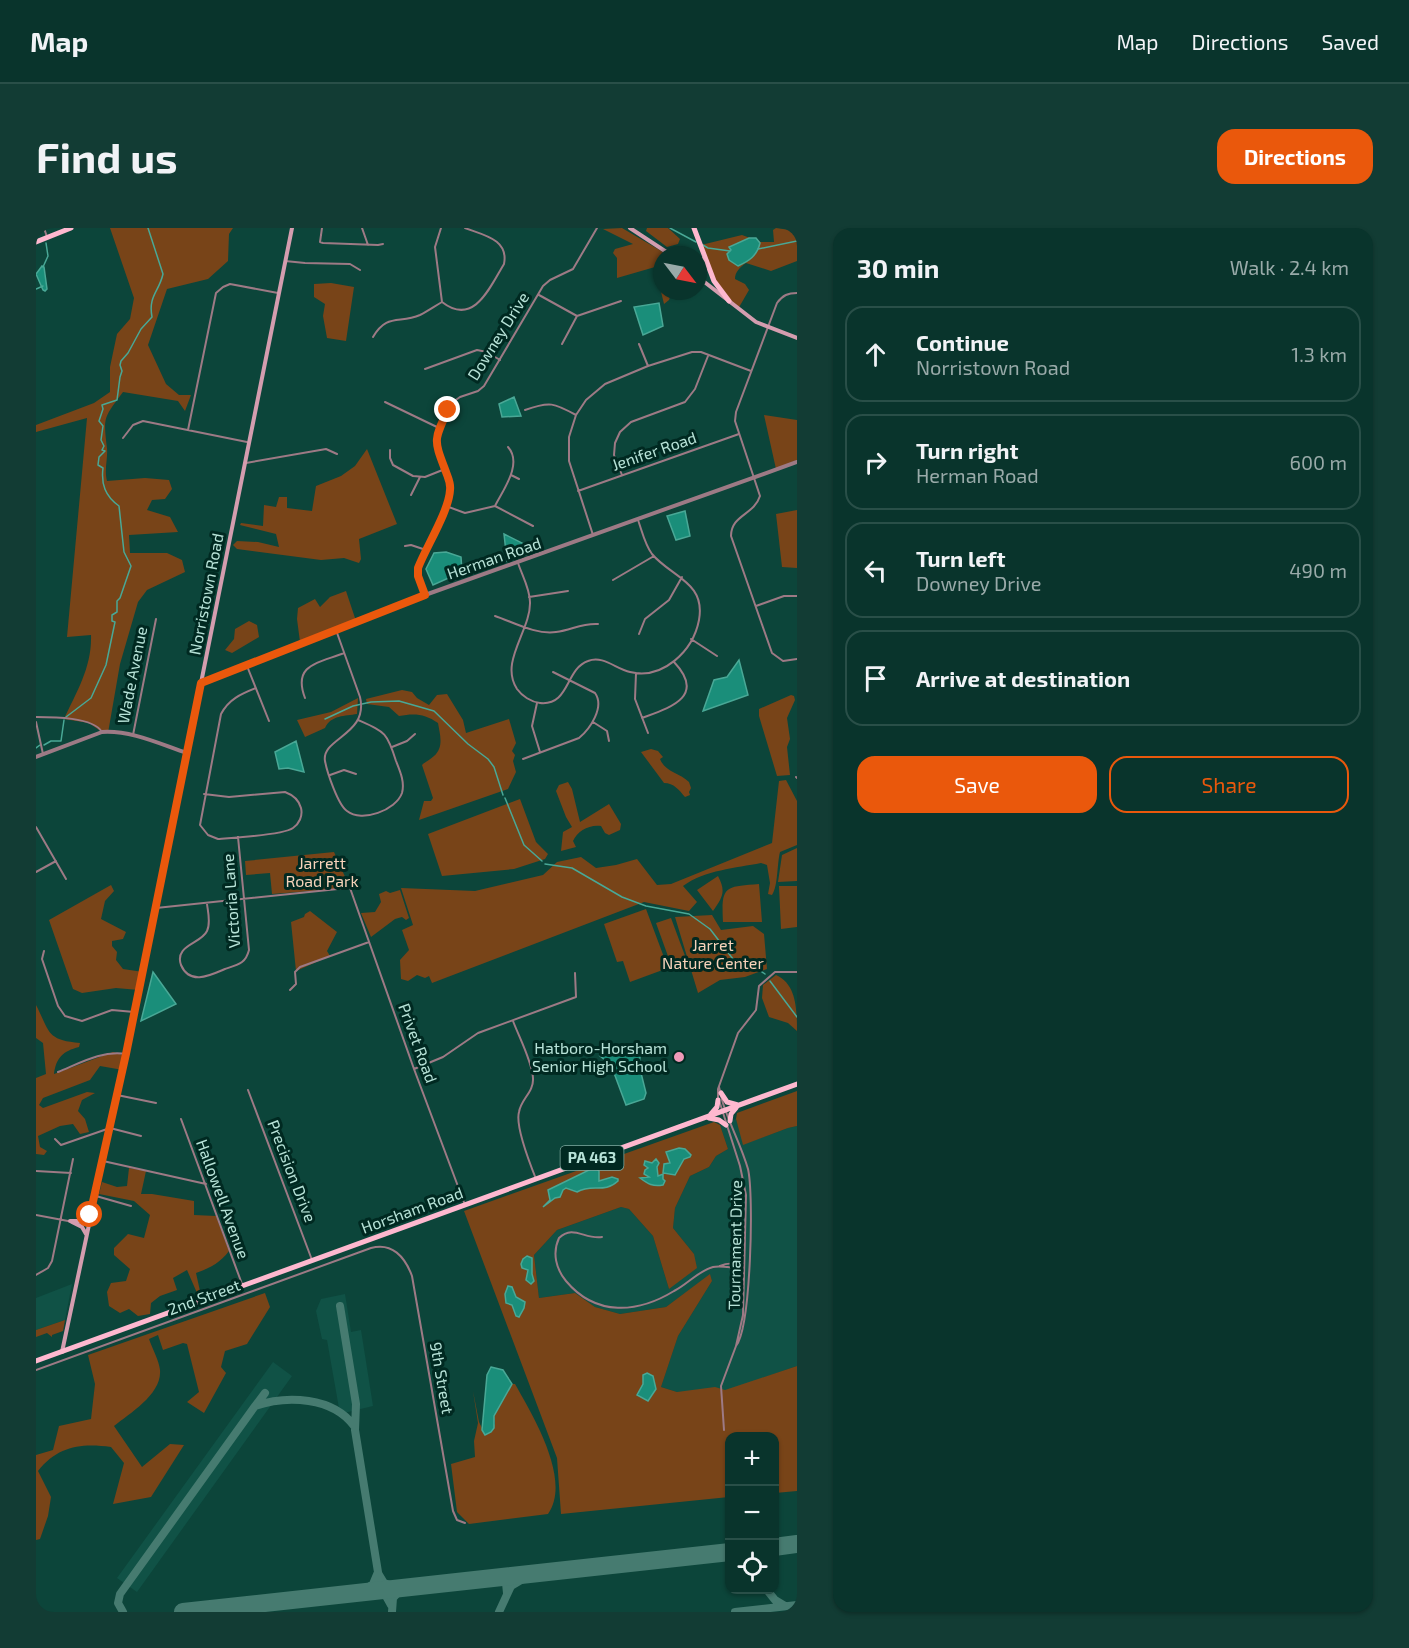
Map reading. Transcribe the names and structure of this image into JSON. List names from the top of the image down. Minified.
{"streets":{"main road":["Norristown Road","PA 463","Horsham Road"],"street":["Downey Drive","Jenifer Road","Herman Road","Wade Avenue","Victoria Lane","Privet Road","Precision Drive","Hallowell Avenue","Tournament Drive","2nd Street","9th Street"]},"crossings":[["Herman Road","Norristown Road"],["Norristown Road","Horsham Road"],["Privet Road","Horsham Road"],["Precision Drive","Horsham Road"],["Hallowell Avenue","Horsham Road"],["Horsham Road","Tournament Drive"],["2nd Street","9th Street"]],"parks":["Jarrett Road Park","Jarret Nature Center"],"places":["Hatboro-Horsham Senior High School"],"north":"bottom right","page":{"header":"Map","nav":["Map","Directions","Saved"],"buttons":["Directions",["Save","Share"]],"title":"Find us","heading":["30 min","Walk · 2.4 km"],"list":[["Continue","Norristown Road","1.3 km"],["Turn right","Herman Road","600 m"],["Turn left","Downey Drive","490 m"],"Arrive at destination"],"map_buttons":["+","−"]}}
